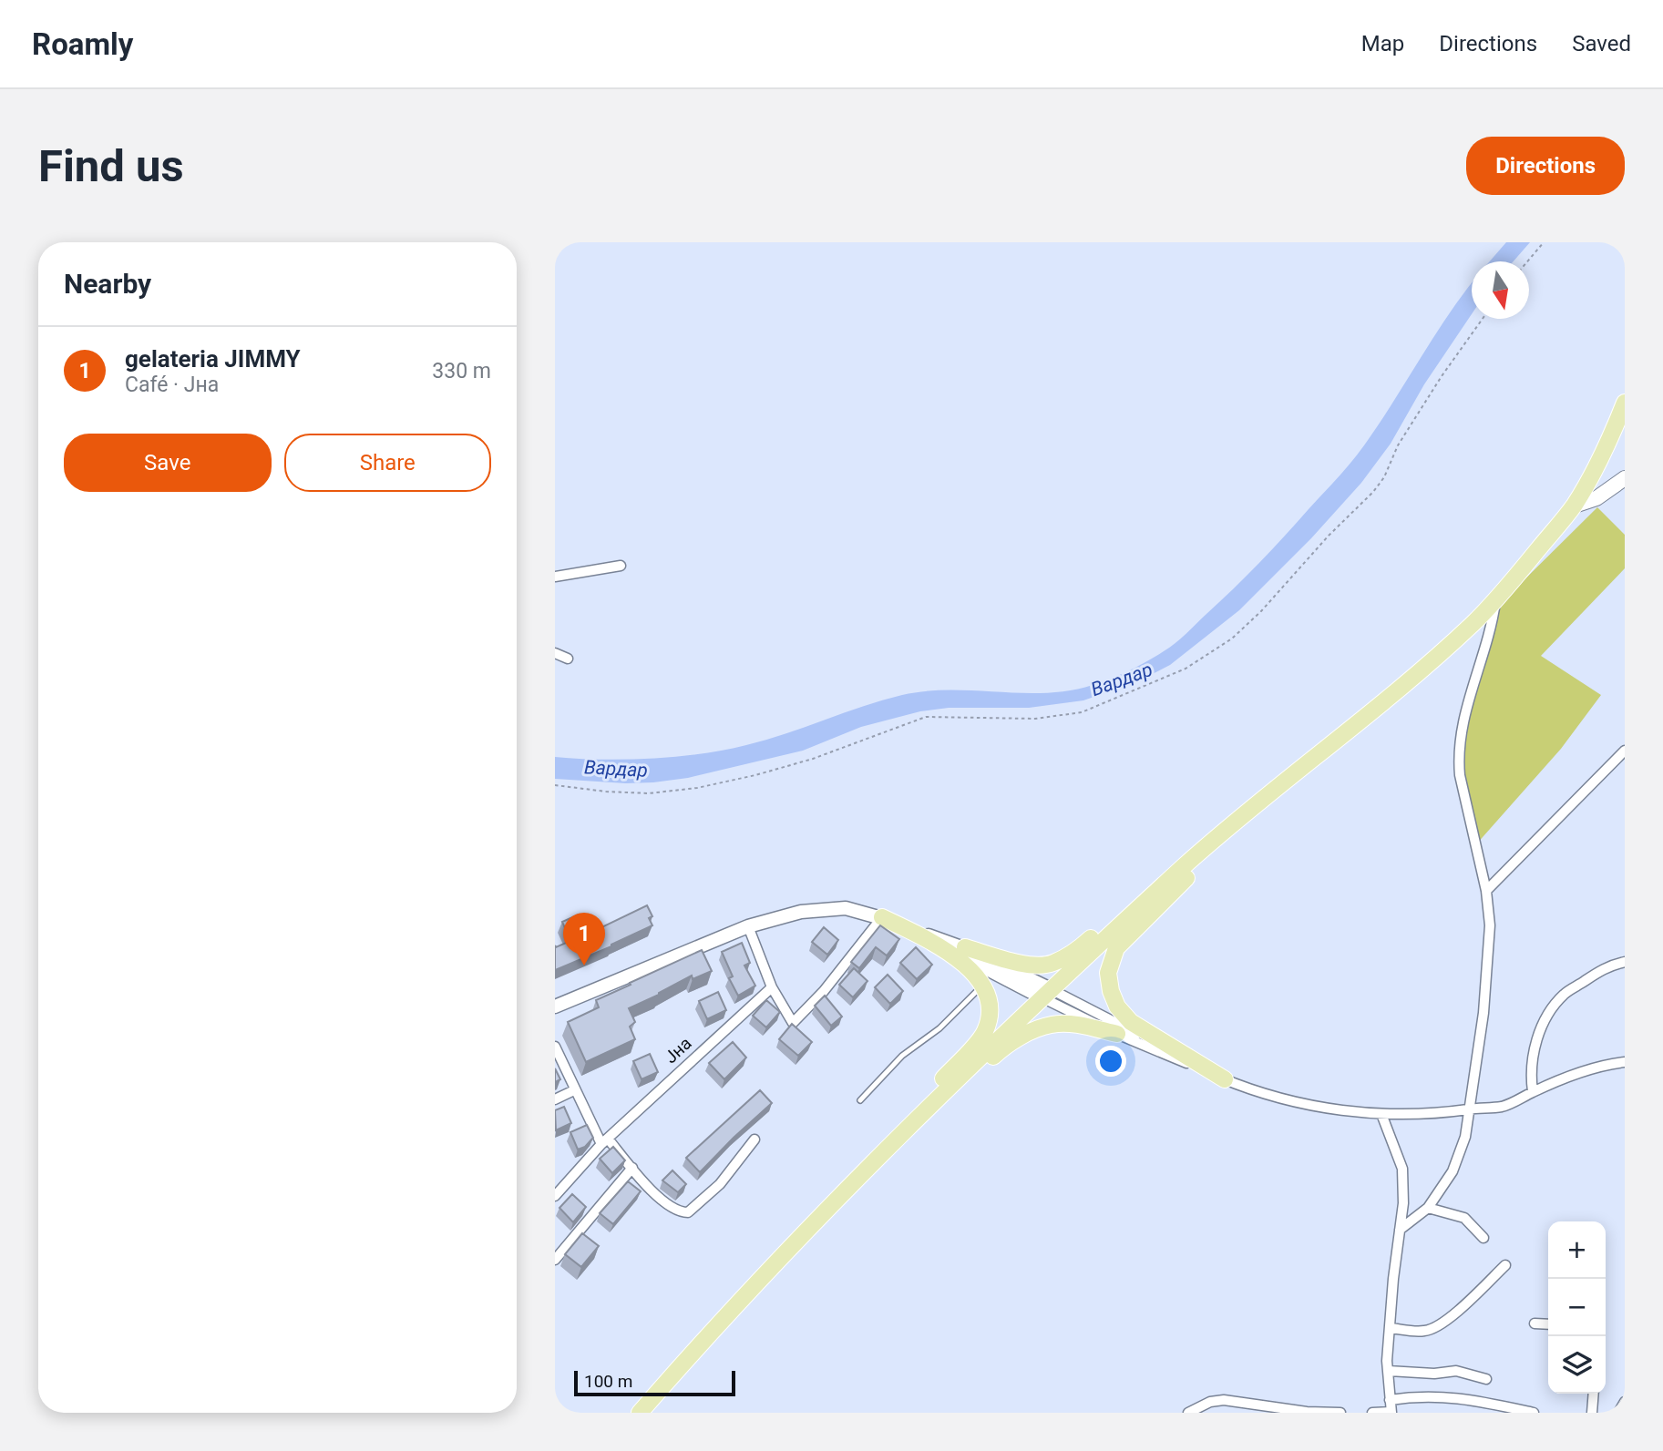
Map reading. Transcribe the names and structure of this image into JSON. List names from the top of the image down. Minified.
{"streets":{"street":["Јна"]},"water":["Вардар"],"scale_bar":"100 m","north":"bottom","page":{"header":"Roamly","nav":["Map","Directions","Saved"],"buttons":["Directions",["Save","Share"]],"title":"Find us","heading":"Nearby","list":[{"mark":"1","name":"gelateria JIMMY","note":"Café · Јна","value":"330 m"}],"pins":"1","map_buttons":["+","−"],"scale":"100 m"}}
